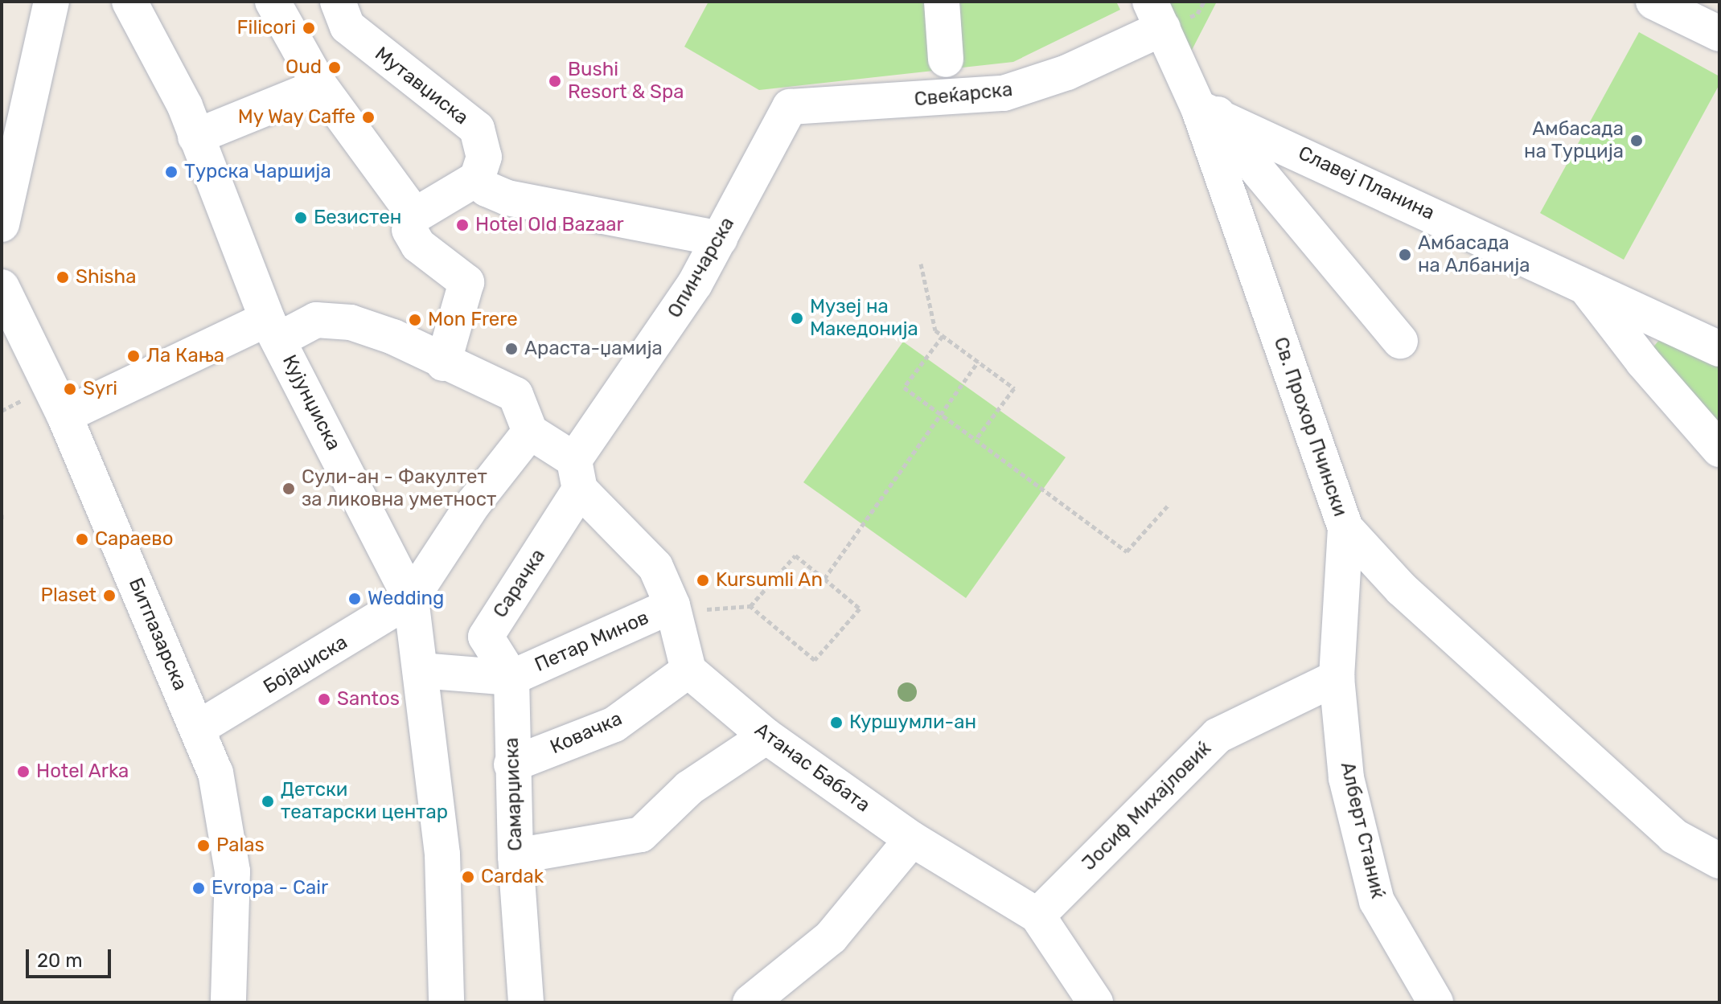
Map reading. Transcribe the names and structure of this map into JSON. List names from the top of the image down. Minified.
{"streets":{"street":["Мутавџиска","Свеќарска","Славеј Планина","Опинчарска","Кујунџиска","Св. Прохор Пчински","Сарачка","Битпазарска","Петар Минов","Бојаџиска","Ковачка","Атанас Бабата","Самарџиска","Јосиф Михајловиќ","Алберт Станиќ"]},"crossings":[["Свеќарска","Опинчарска"],["Свеќарска","Св. Прохор Пчински"],["Славеј Планина","Св. Прохор Пчински"],["Опинчарска","Сарачка"],["Кујунџиска","Бојаџиска"],["Св. Прохор Пчински","Алберт Станиќ"],["Сарачка","Петар Минов"],["Сарачка","Самарџиска"],["Битпазарска","Бојаџиска"],["Петар Минов","Самарџиска"],["Ковачка","Атанас Бабата"],["Ковачка","Самарџиска"],["Атанас Бабата","Јосиф Михајловиќ"],["Јосиф Михајловиќ","Алберт Станиќ"]],"places":["Filicori","Oud","Bushi Resort & Spa","My Way Caffe","Амбасада на Турција","Турска Чаршија","Безистен","Hotel Old Bazaar","Амбасада на Албанија","Shisha","Музеј на Македонија","Mon Frere","Араста-џамија","Ла Кања","Syri","Сули-ан - Факултет за ликовна уметност","Сараево","Kursumli An","Plaset","Wedding","Santos","Куршумли-ан","Hotel Arka","Детски театарски центар","Palas","Cardak","Evropa - Cair"],"scale_bar":"20 m"}
